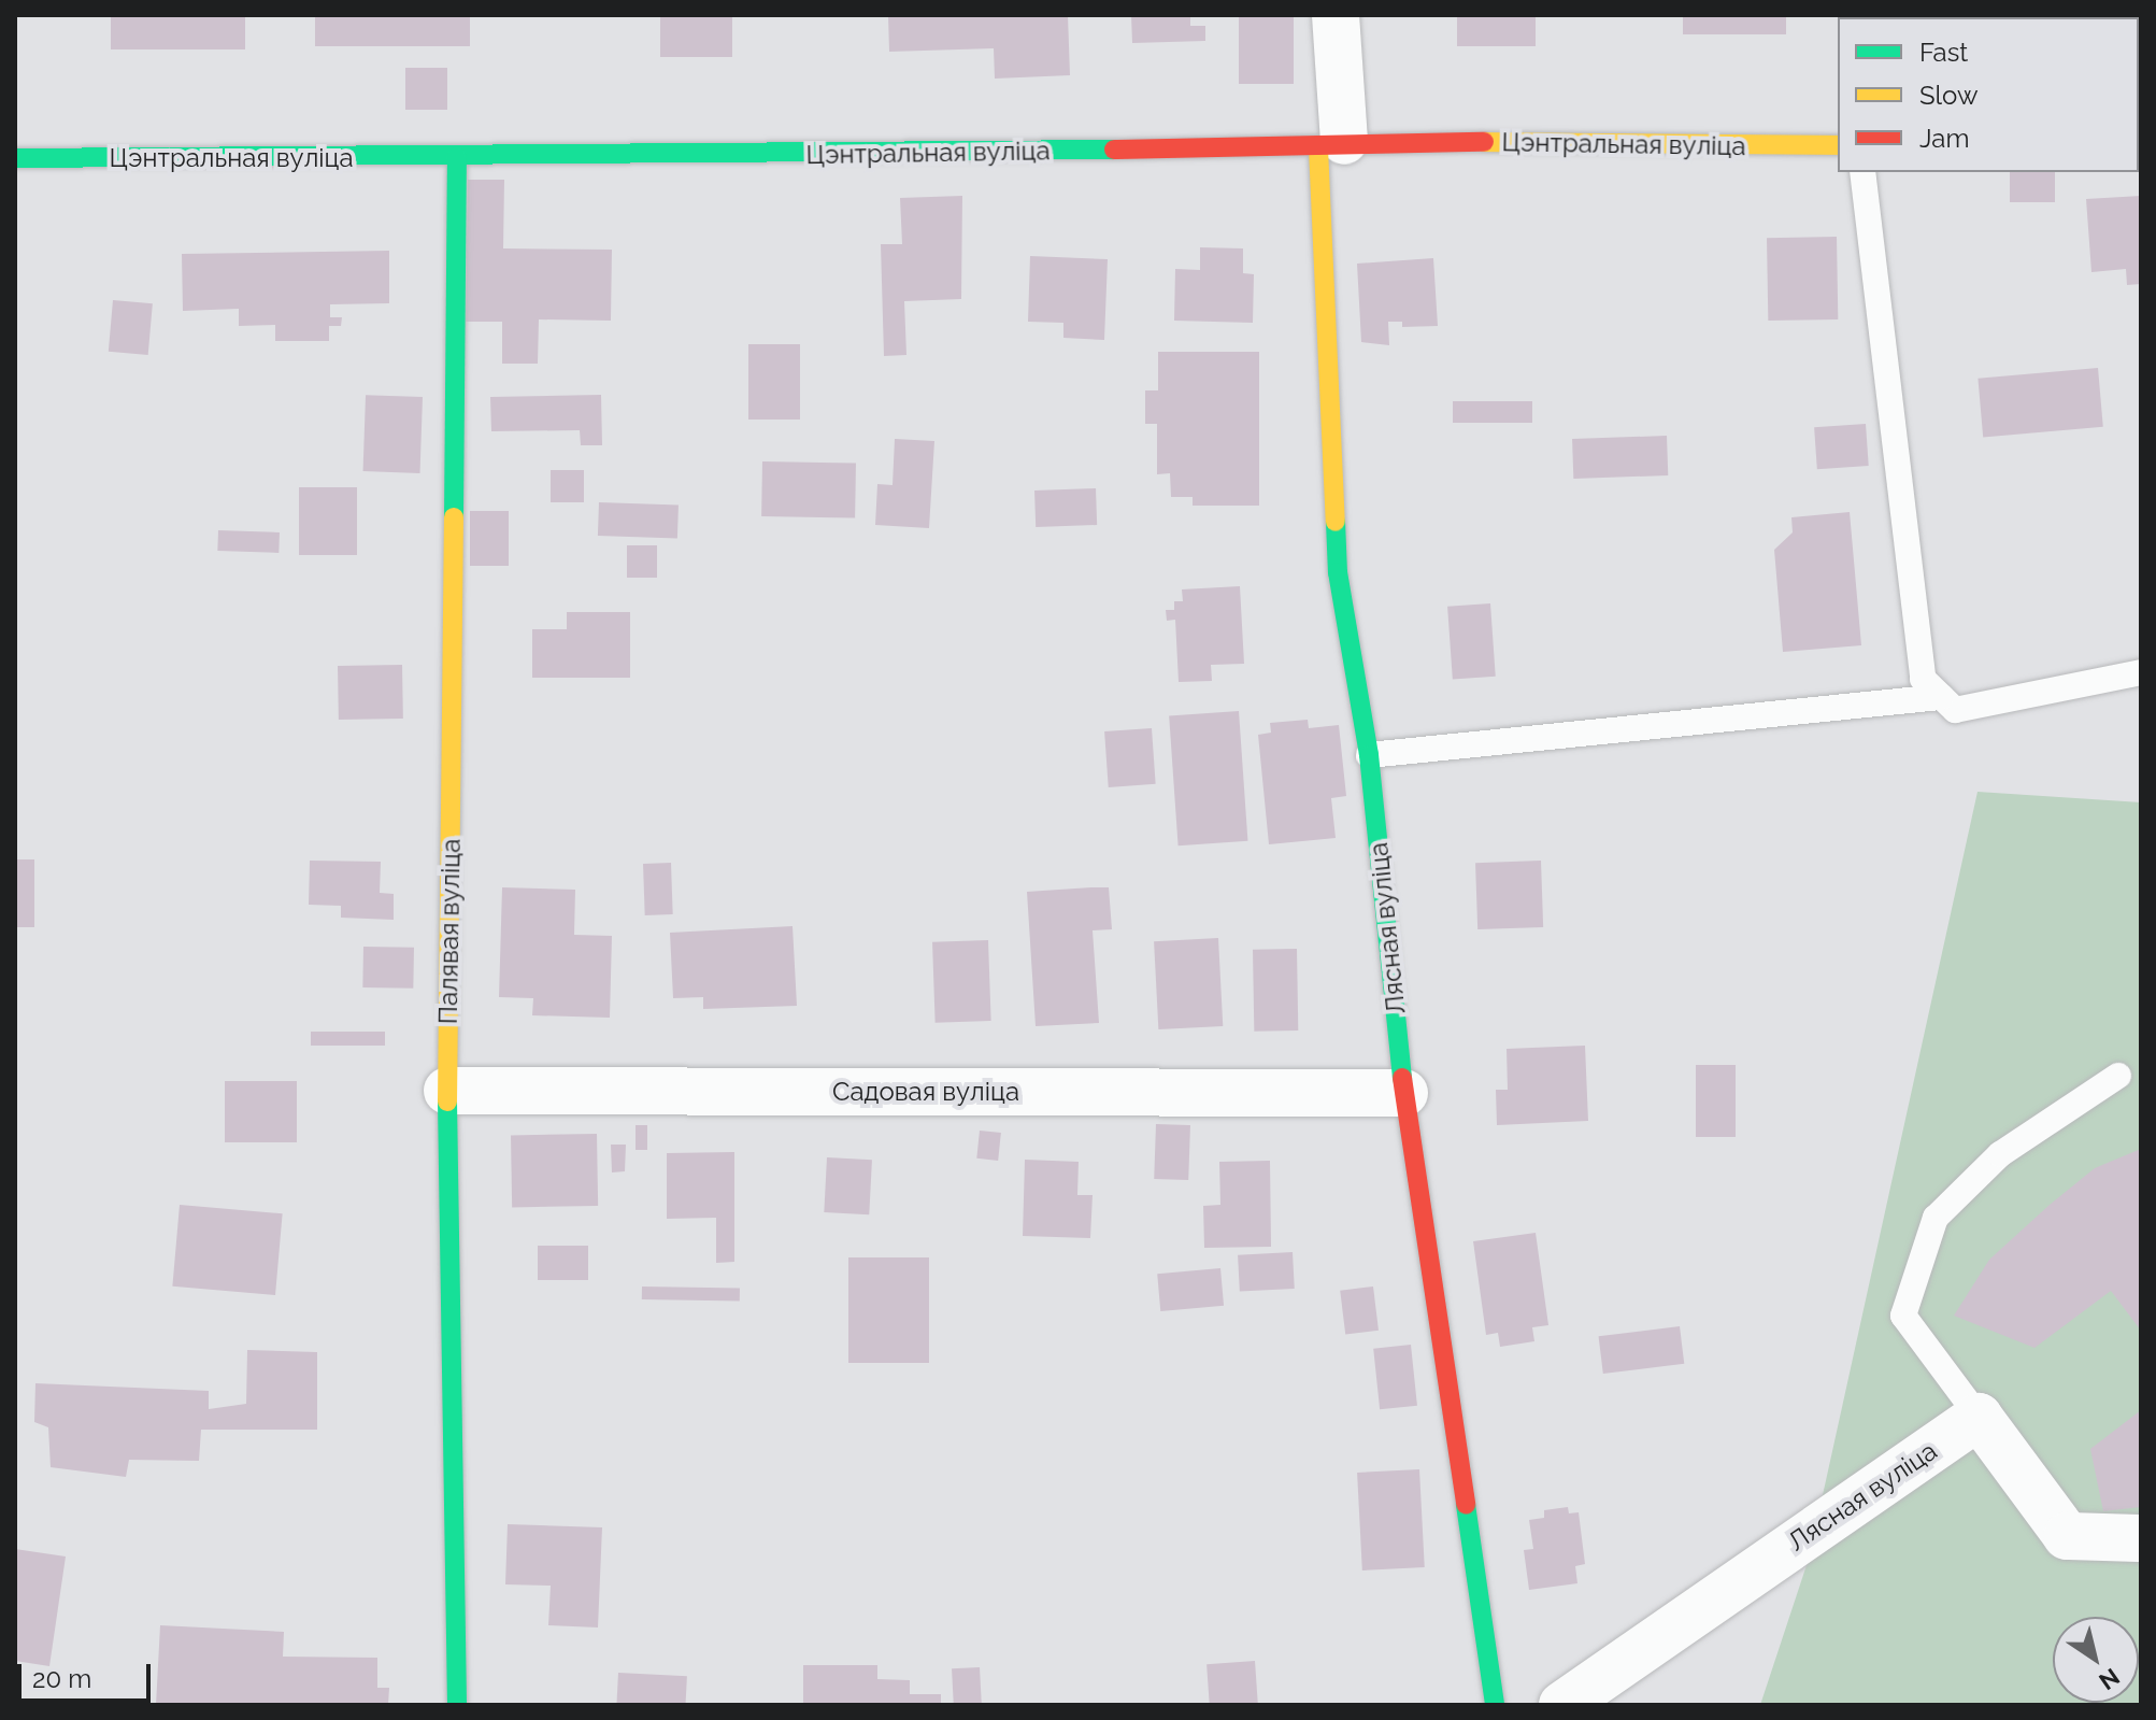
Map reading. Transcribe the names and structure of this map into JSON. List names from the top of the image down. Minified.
{"streets":{"street":["Цэнтральная вуліца","Лясная вуліца","Палявая вуліца","Садовая вуліца"]},"crossings":[["Цэнтральная вуліца","Лясная вуліца"],["Цэнтральная вуліца","Палявая вуліца"],["Лясная вуліца","Садовая вуліца"],["Палявая вуліца","Садовая вуліца"]],"legend":["Fast","Slow","Jam"],"scale_bar":"20 m","north":"bottom right"}
